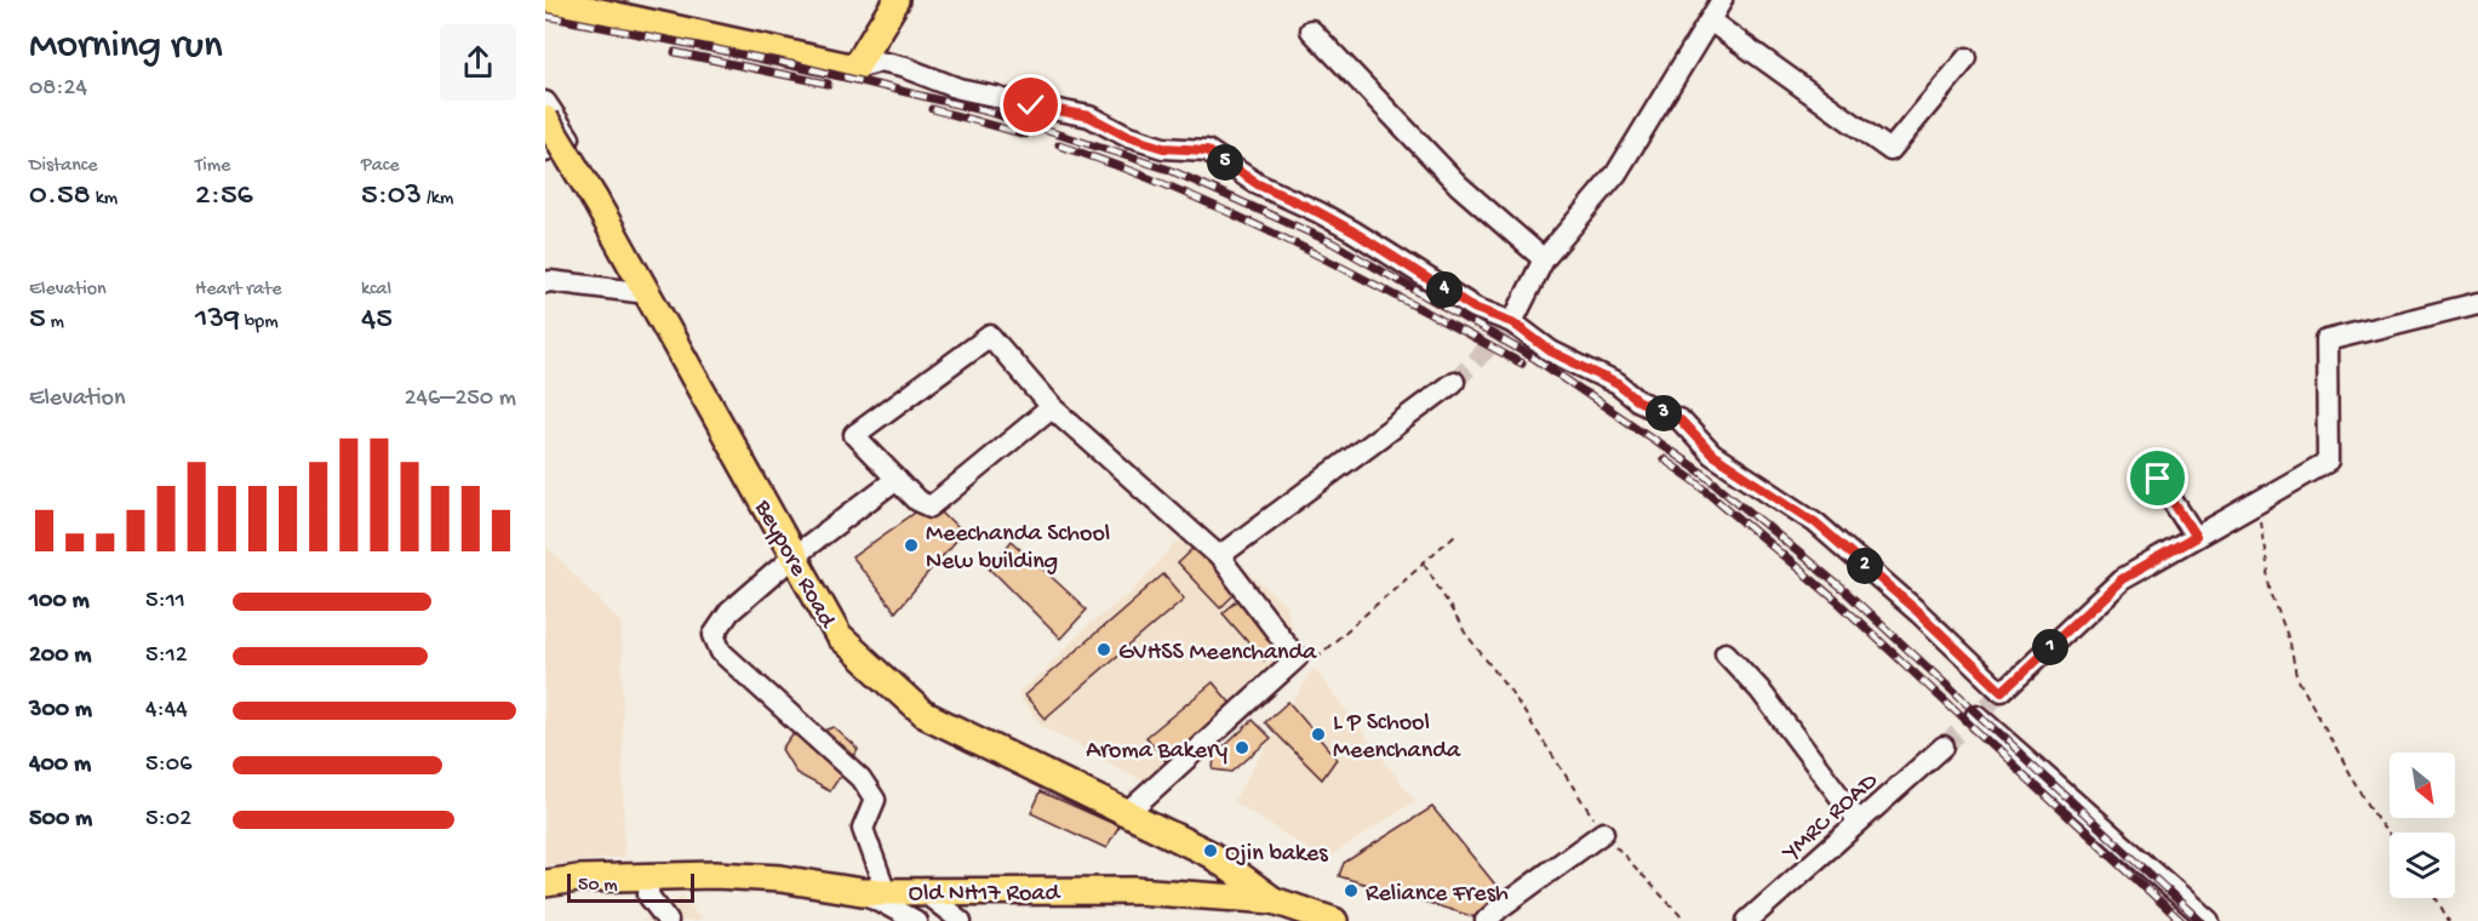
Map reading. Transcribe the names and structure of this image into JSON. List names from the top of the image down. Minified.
{"streets":{"main road":["Beypore Road","Old NH17 Road"],"street":["YMRC ROAD"]},"crossings":[["Beypore Road","Old NH17 Road"]],"places":["Meechanda School New building","GVHSS Meenchanda","L P School Meenchanda","Aroma Bakery","Ojin bakes","Reliance Fresh"],"scale_bar":"50 m","north":"bottom right","page":{"heading":["Morning run","08:24"],"stats":[["Distance","0.58 km"],["Time","2:56"],["Pace","5:03 /km"],["Elevation","5 m"],["Heart rate","139 bpm"],["kcal","45"]],"pins":["5","4","3","2","1"],"chart":["Elevation","246–250 m"],"list":[{"name":"100 m","note":"5:11"},{"name":"200 m","note":"5:12"},{"name":"300 m","note":"4:44"},{"name":"400 m","note":"5:06"},{"name":"500 m","note":"5:02"}],"scale":"50 m"}}
